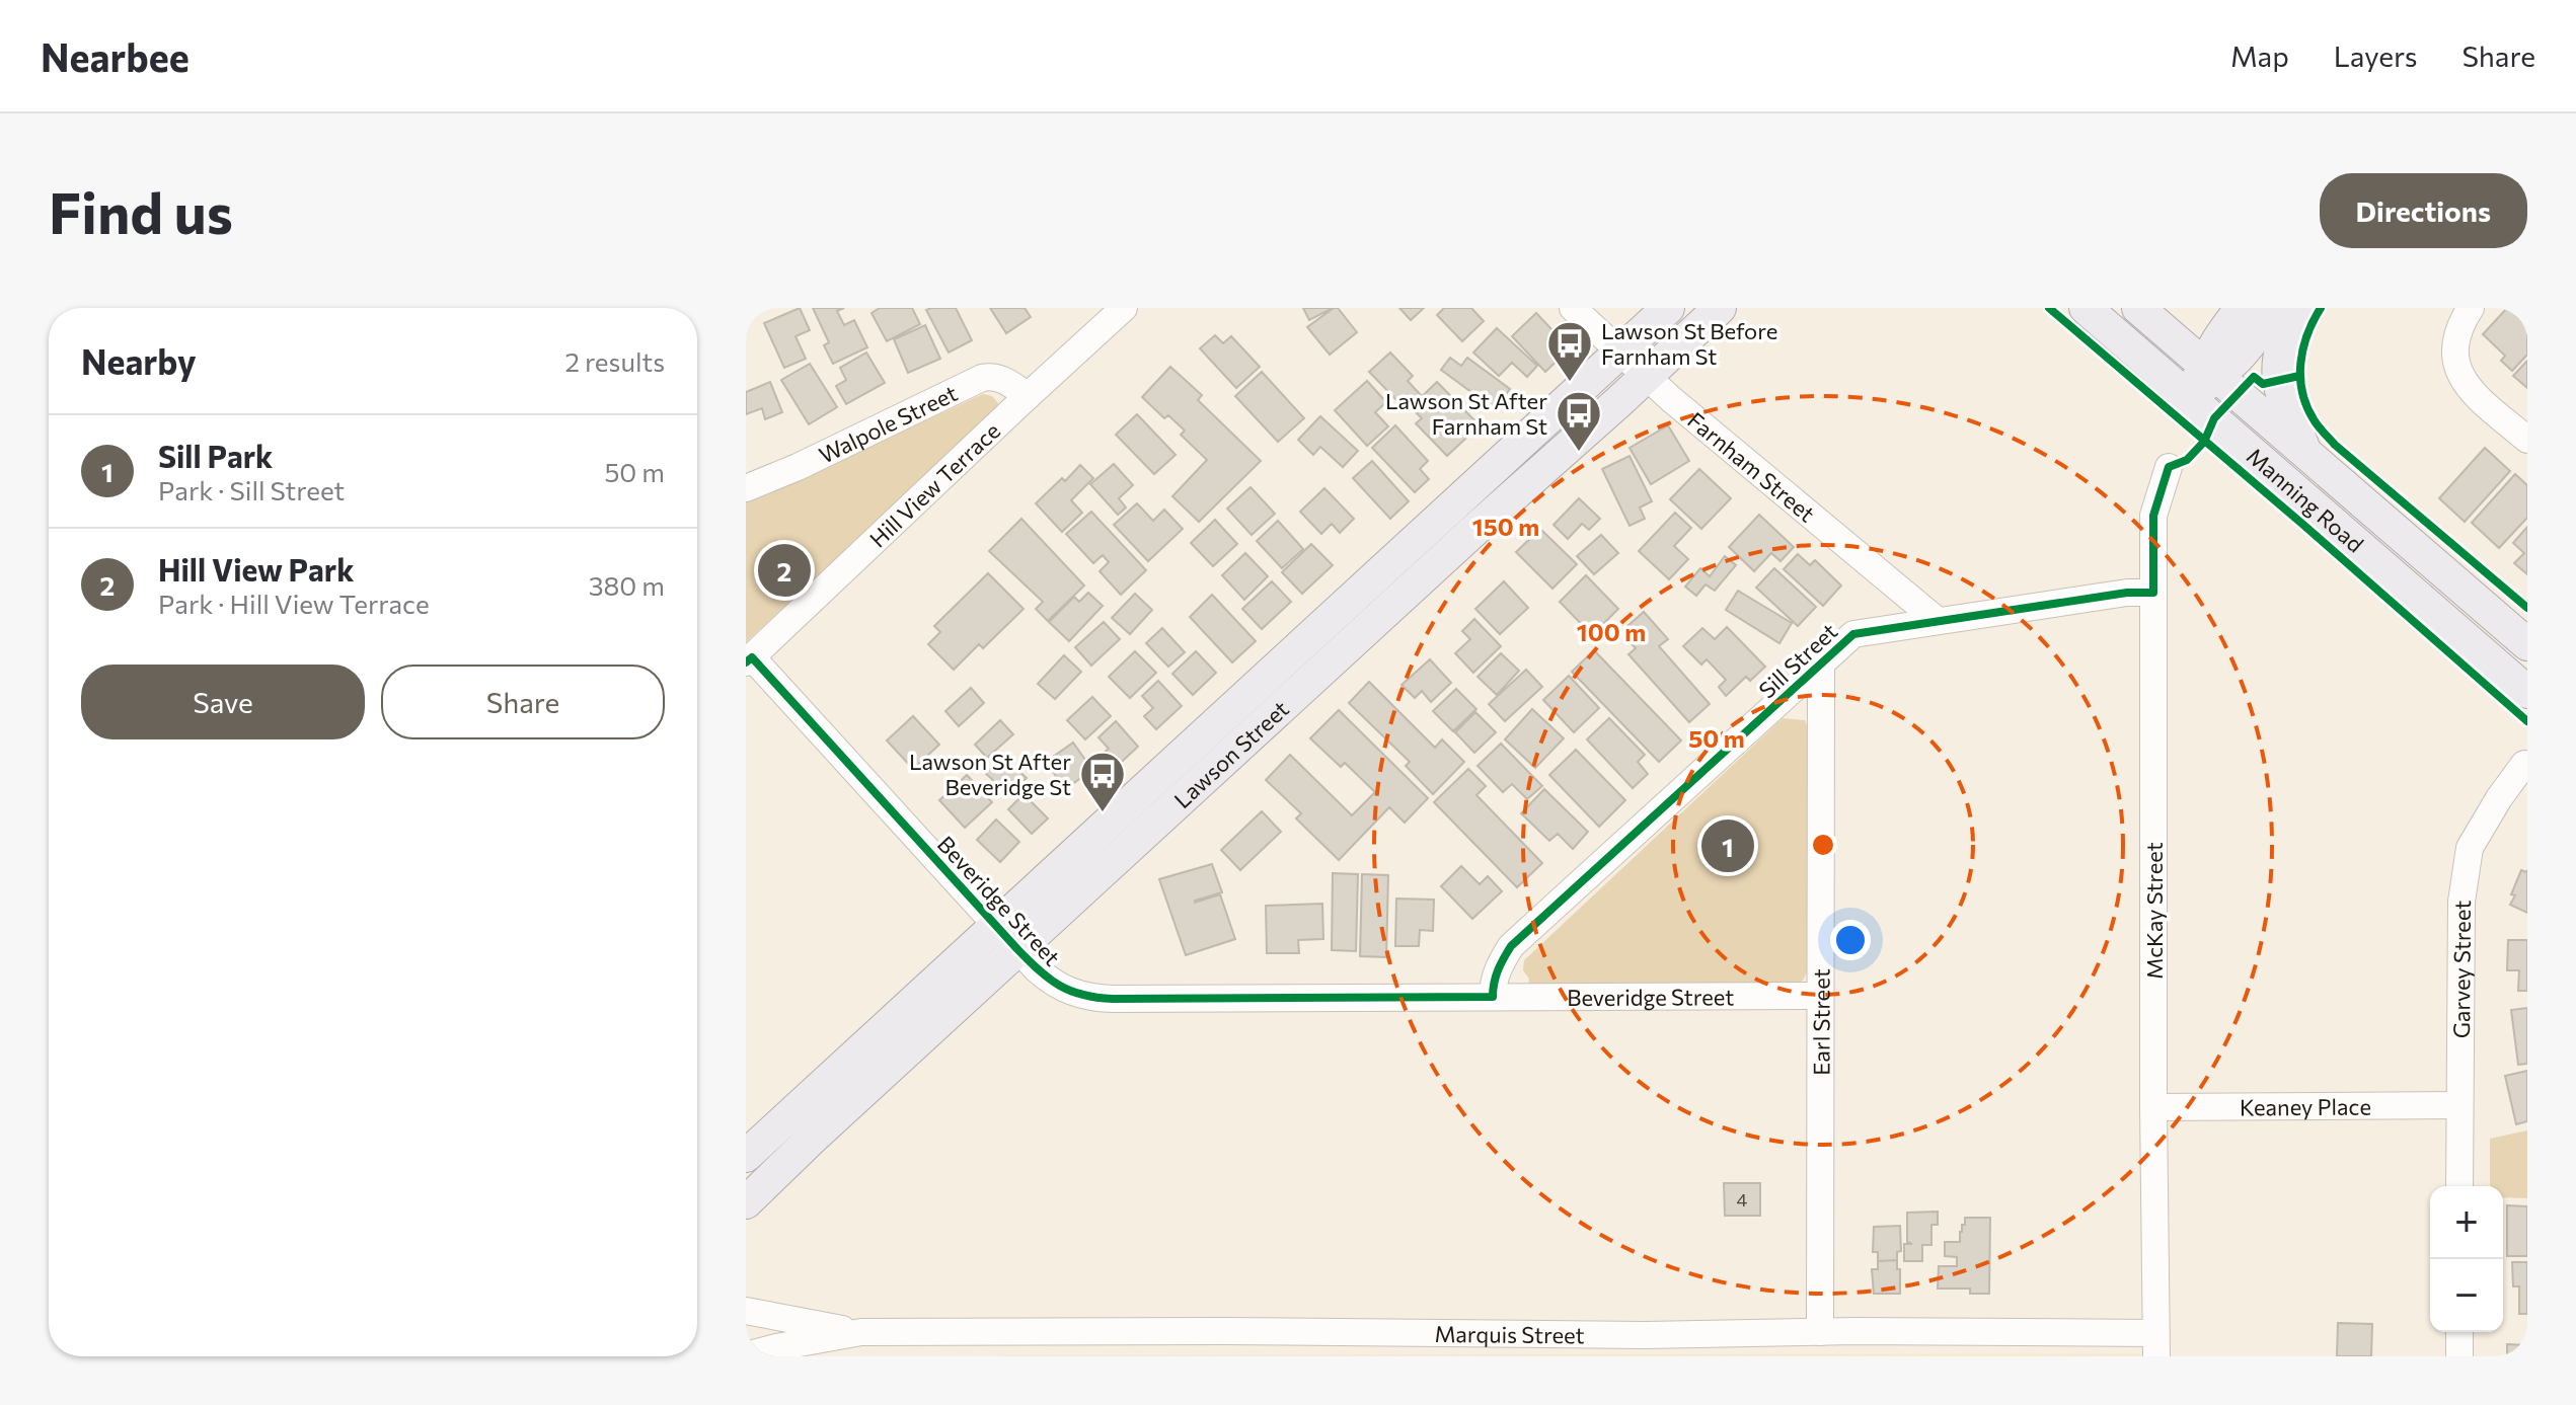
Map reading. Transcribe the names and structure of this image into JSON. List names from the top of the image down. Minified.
{"streets":{"main road":["Manning Road","Lawson Street"],"street":["Walpole Street","Farnham Street","Hill View Terrace","Sill Street","Beveridge Street","McKay Street","Garvey Street","Earl Street","Keaney Place","Marquis Street"]},"crossings":[["Walpole Street","Hill View Terrace"],["Farnham Street","Sill Street"],["Farnham Street","Lawson Street"],["Hill View Terrace","Beveridge Street"],["Sill Street","Beveridge Street"],["Sill Street","McKay Street"],["Sill Street","Earl Street"],["Lawson Street","Beveridge Street"],["Beveridge Street","Earl Street"],["McKay Street","Keaney Place"],["McKay Street","Marquis Street"],["Garvey Street","Keaney Place"],["Earl Street","Marquis Street"]],"places":{"bus stop":["Lawson St Before Farnham St","Lawson St After Farnham St","Lawson St After Beveridge St"]},"house_numbers":["4"],"page":{"header":"Nearbee","nav":["Map","Layers","Share"],"buttons":["Directions",["Save","Share"]],"title":"Find us","heading":["Nearby","2 results"],"list":[{"mark":"1","name":"Sill Park","note":"Park · Sill Street","value":"50 m"},{"mark":"2","name":"Hill View Park","note":"Park · Hill View Terrace","value":"380 m"}],"pins":["2","1"],"map_buttons":["+","−"]},"rings":["150 m","100 m","50 m"]}
